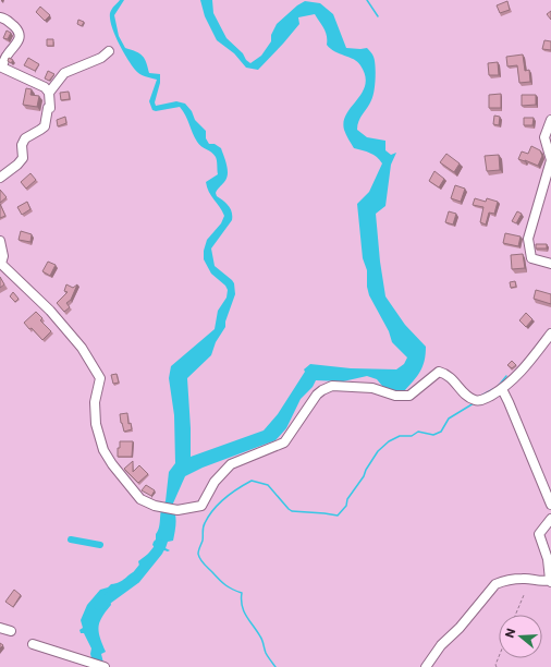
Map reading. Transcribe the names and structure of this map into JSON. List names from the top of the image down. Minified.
{"north":"left"}
